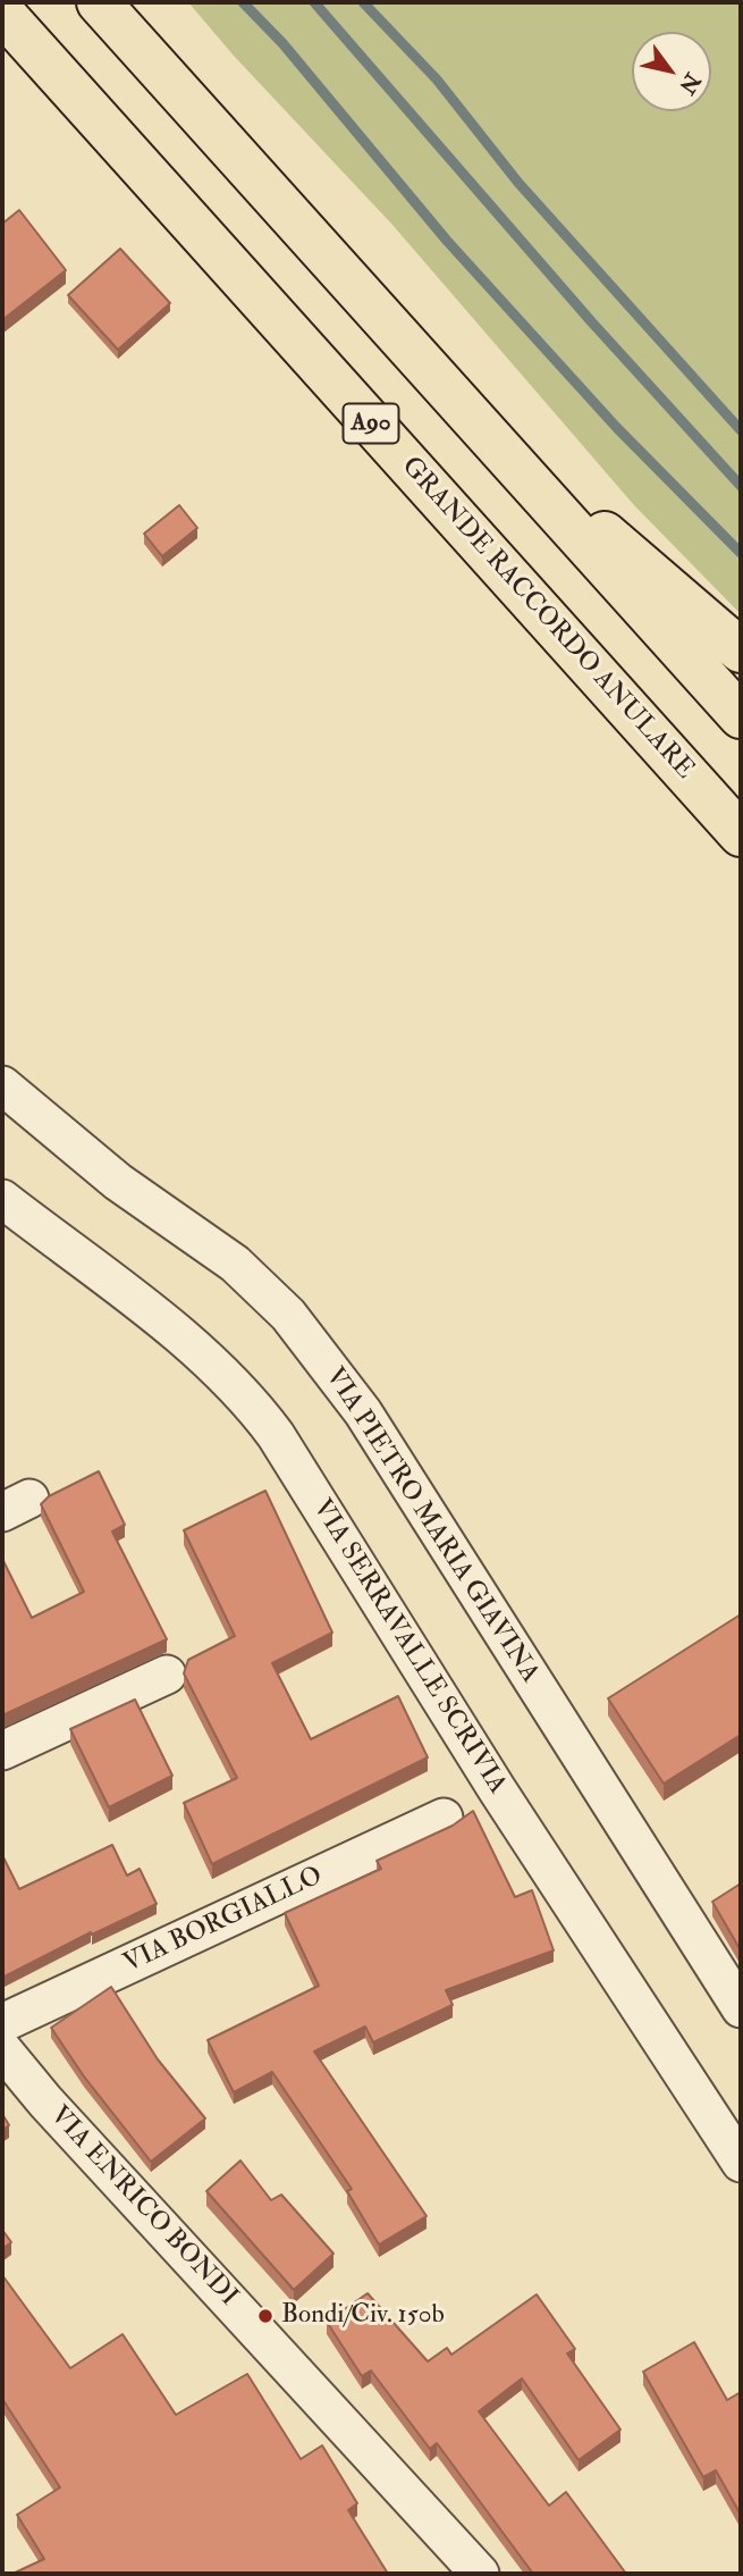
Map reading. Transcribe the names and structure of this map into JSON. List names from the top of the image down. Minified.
{"streets":{"highway":["A90","GRANDE RACCORDO ANULARE"],"street":["VIA PIETRO MARIA GIAVINA","VIA SERRAVALLE SCRIVIA","VIA BORGIALLO","VIA ENRICO BONDI"]},"places":["Bondi/Civ. 150b"],"north":"bottom right"}
